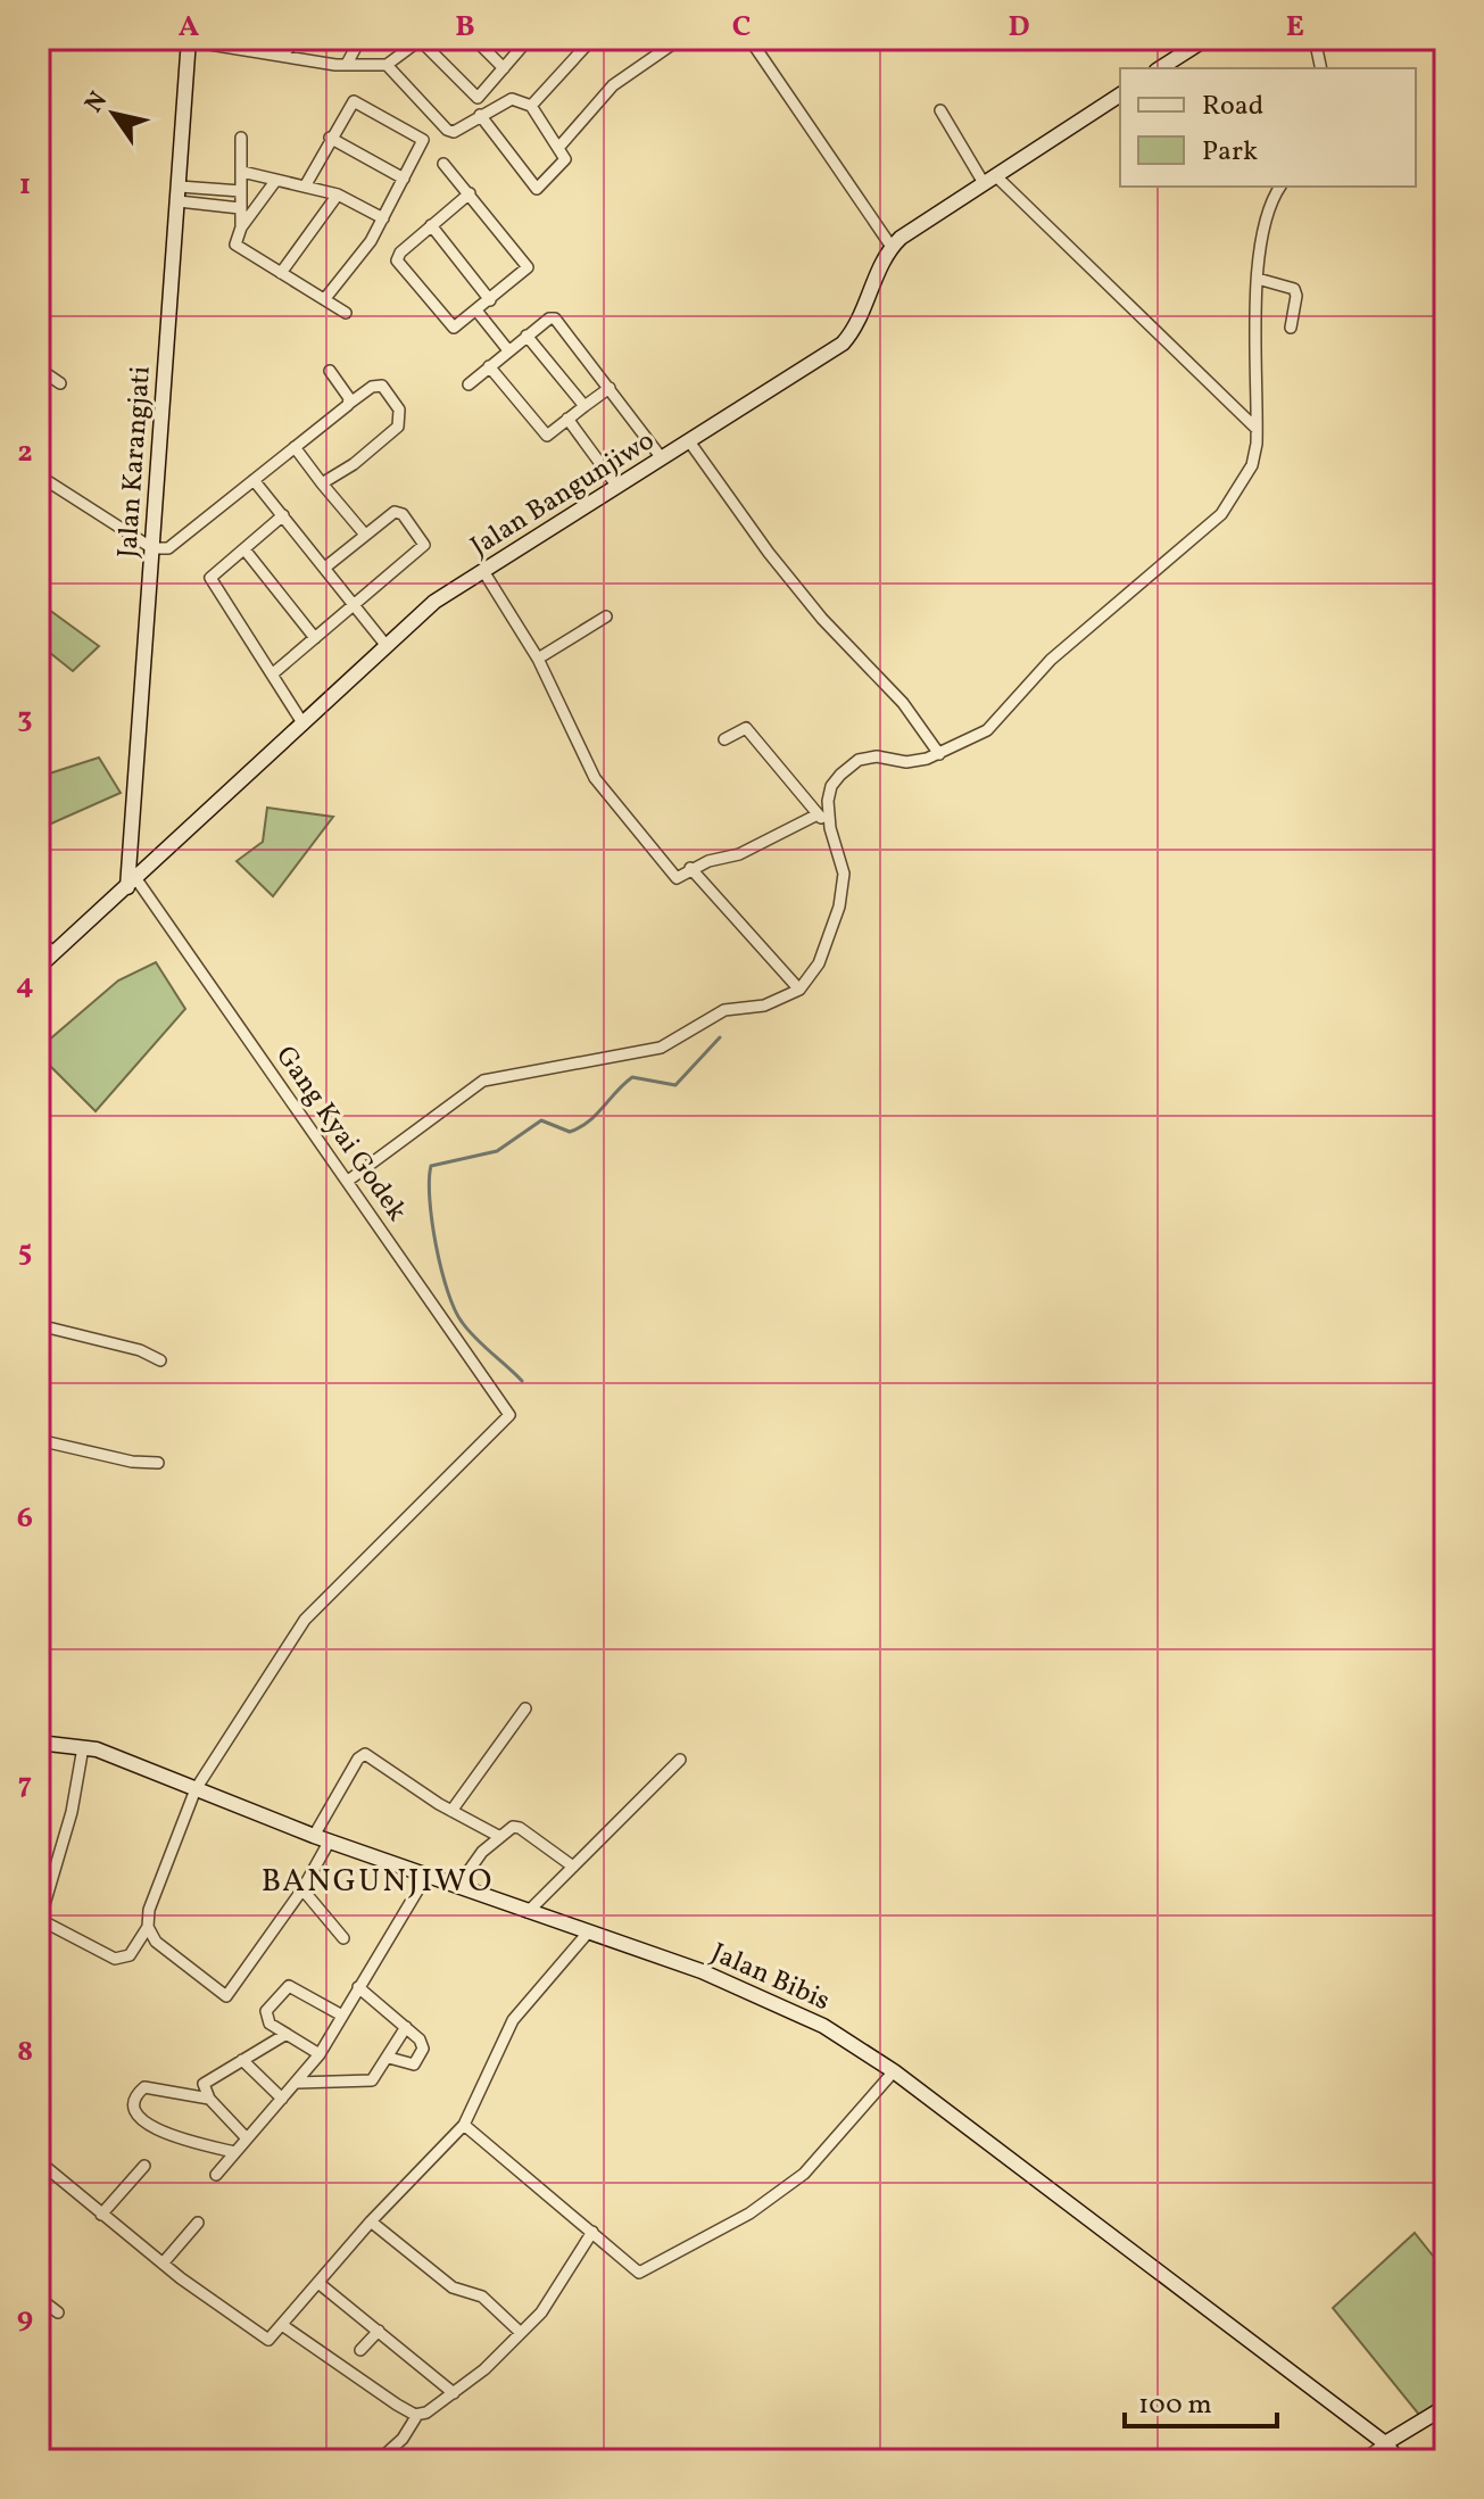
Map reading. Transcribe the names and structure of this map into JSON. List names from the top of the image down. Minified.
{"streets":{"main road":["Jalan Karangjati","Jalan Bangunjiwo","Jalan Bibis"],"street":["Gang Kyai Godek"]},"crossings":[["Jalan Karangjati","Jalan Bangunjiwo"],["Jalan Karangjati","Gang Kyai Godek"],["Jalan Bangunjiwo","Gang Kyai Godek"],["Gang Kyai Godek","Jalan Bibis"]],"districts":["BANGUNJIWO"],"legend":["Road","Park"],"scale_bar":"100 m","north":"top left","grid":{"columns":["A","B","C","D","E"],"rows":["1","2","3","4","5","6","7","8","9"]}}
